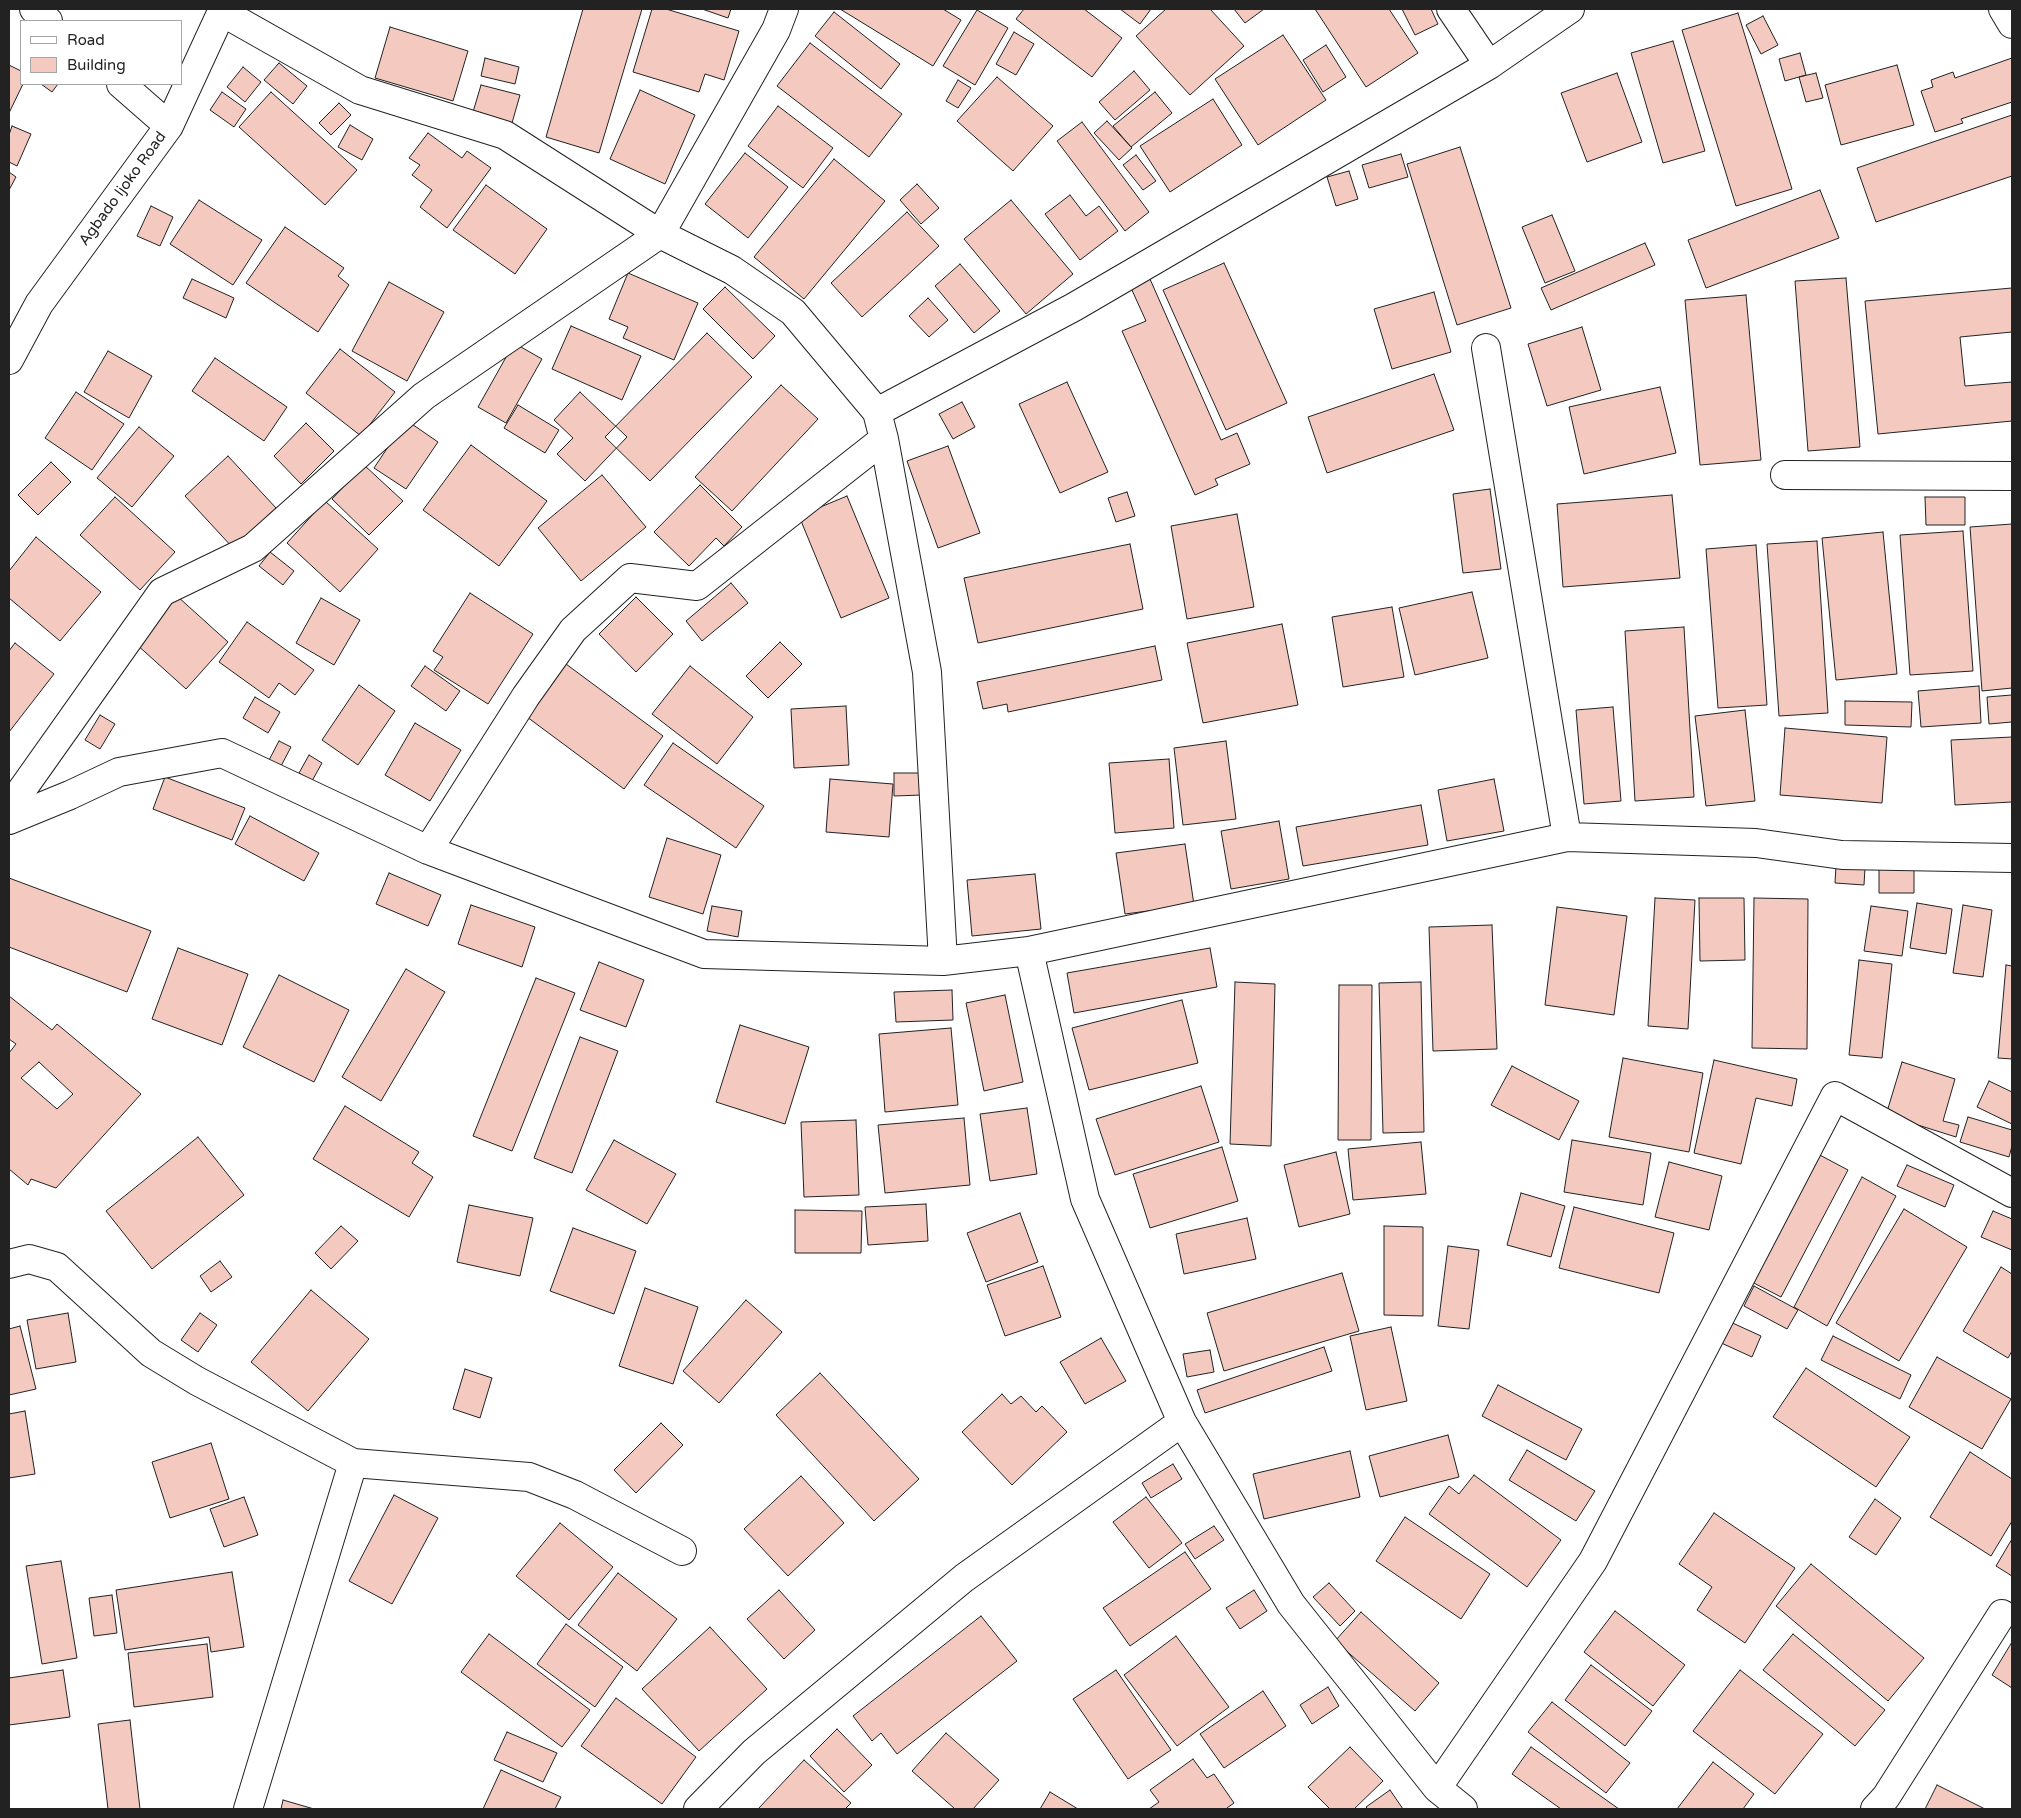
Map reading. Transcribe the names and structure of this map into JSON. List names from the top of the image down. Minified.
{"streets":{"street":["Agbado Ijoko Road"]},"legend":["Road","Building"]}
